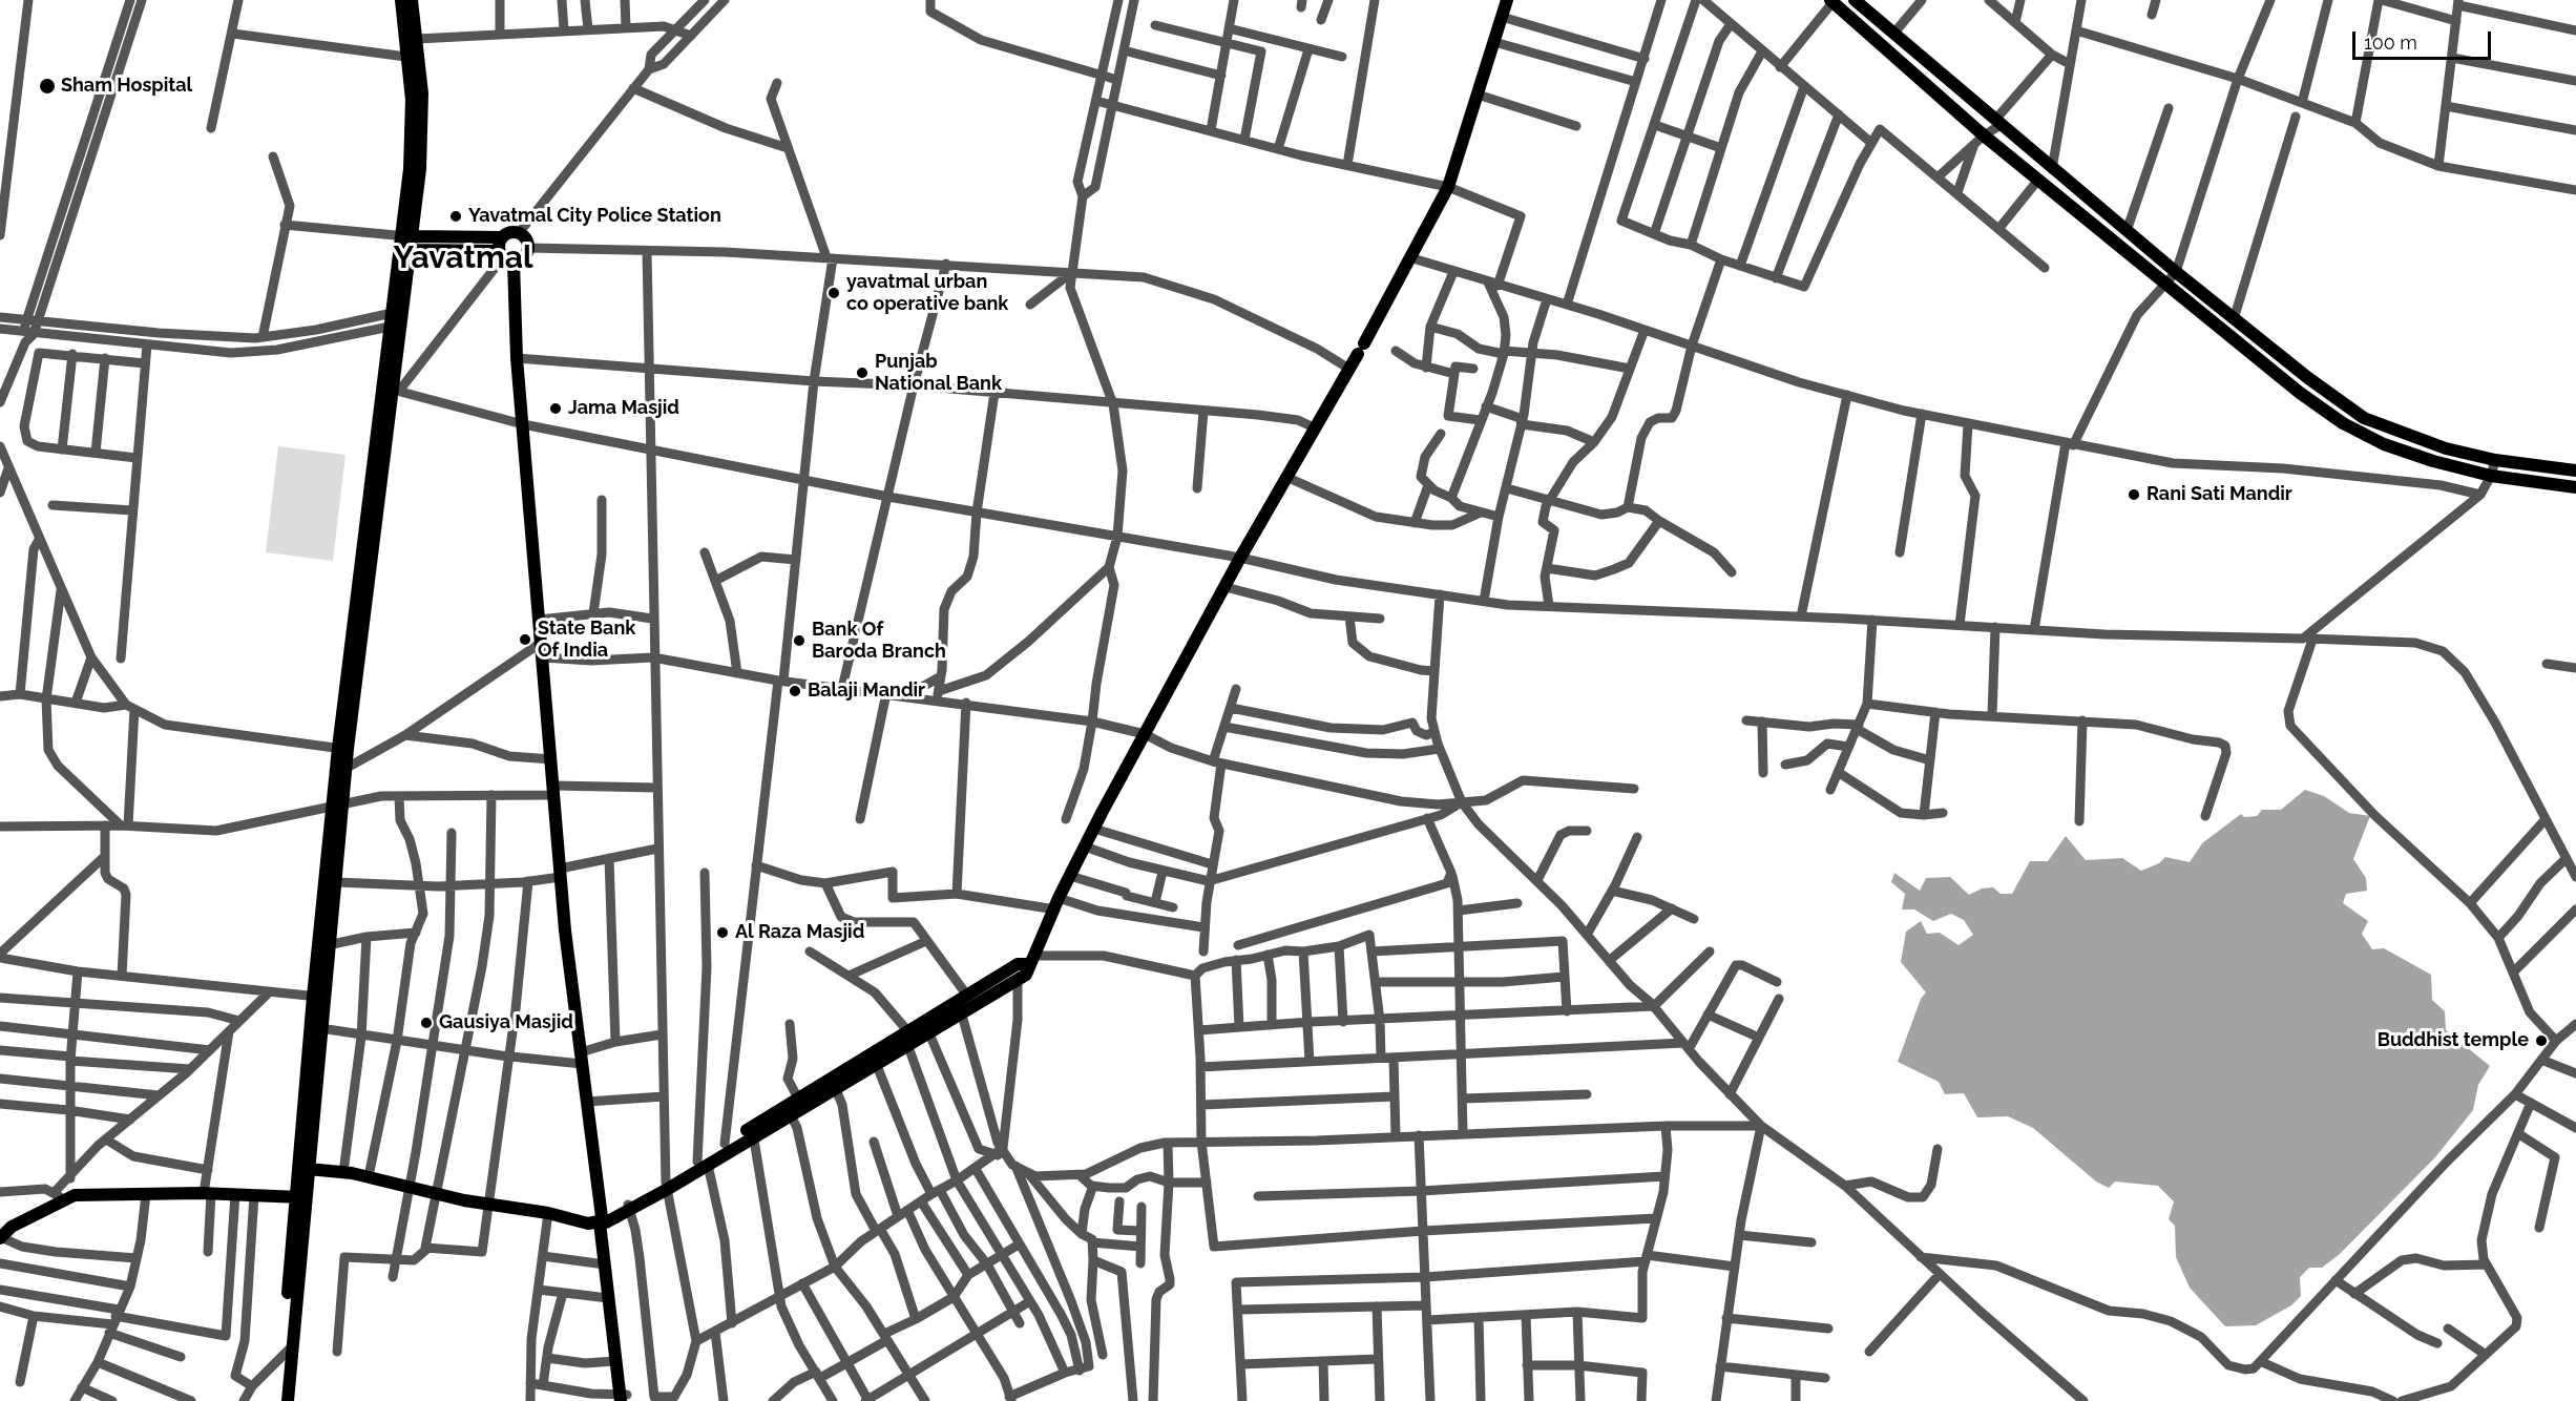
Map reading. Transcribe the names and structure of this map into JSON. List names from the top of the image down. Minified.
{"districts":["Yavatmal"],"places":["Sham Hospital","Yavatmal City Police Station","yavatmal urban co operative bank","Punjab National Bank","Jama Masjid","Rani Sati Mandir","State Bank Of India","Bank Of Baroda Branch","Balaji Mandir","Al Raza Masjid","Gausiya Masjid","Buddhist temple"],"scale_bar":"100 m"}
